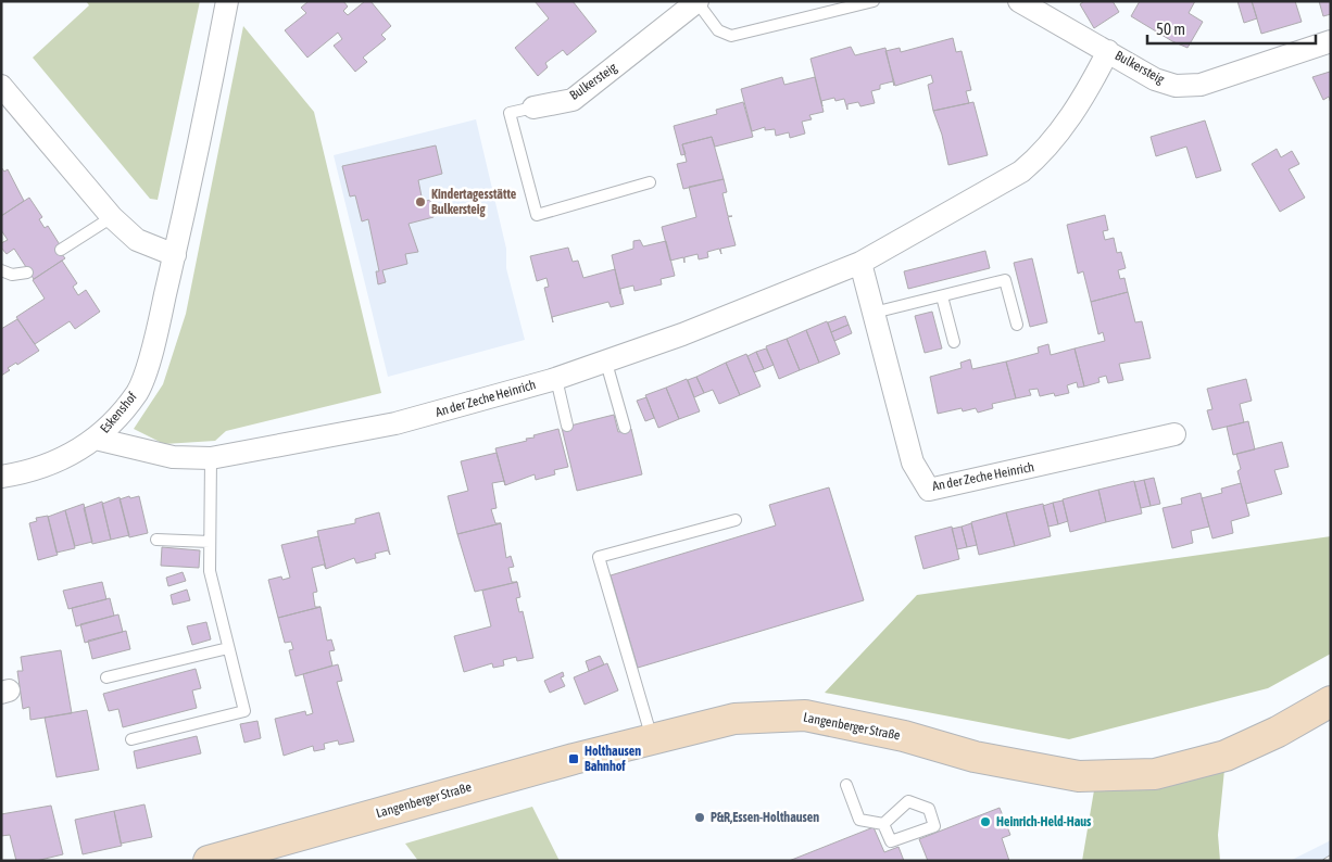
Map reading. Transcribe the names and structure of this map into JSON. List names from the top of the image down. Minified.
{"streets":{"main road":["Langenberger Straße"],"street":["Bulkersteig","An der Zeche Heinrich","Eskenshof"]},"crossings":[["Bulkersteig","An der Zeche Heinrich"],["An der Zeche Heinrich","Eskenshof"]],"places":{"other":["Kindertagesstätte Bulkersteig","P&R,Essen-Holthausen","Heinrich-Held-Haus"],"transit":["Holthausen Bahnhof"]},"scale_bar":"50 m"}
